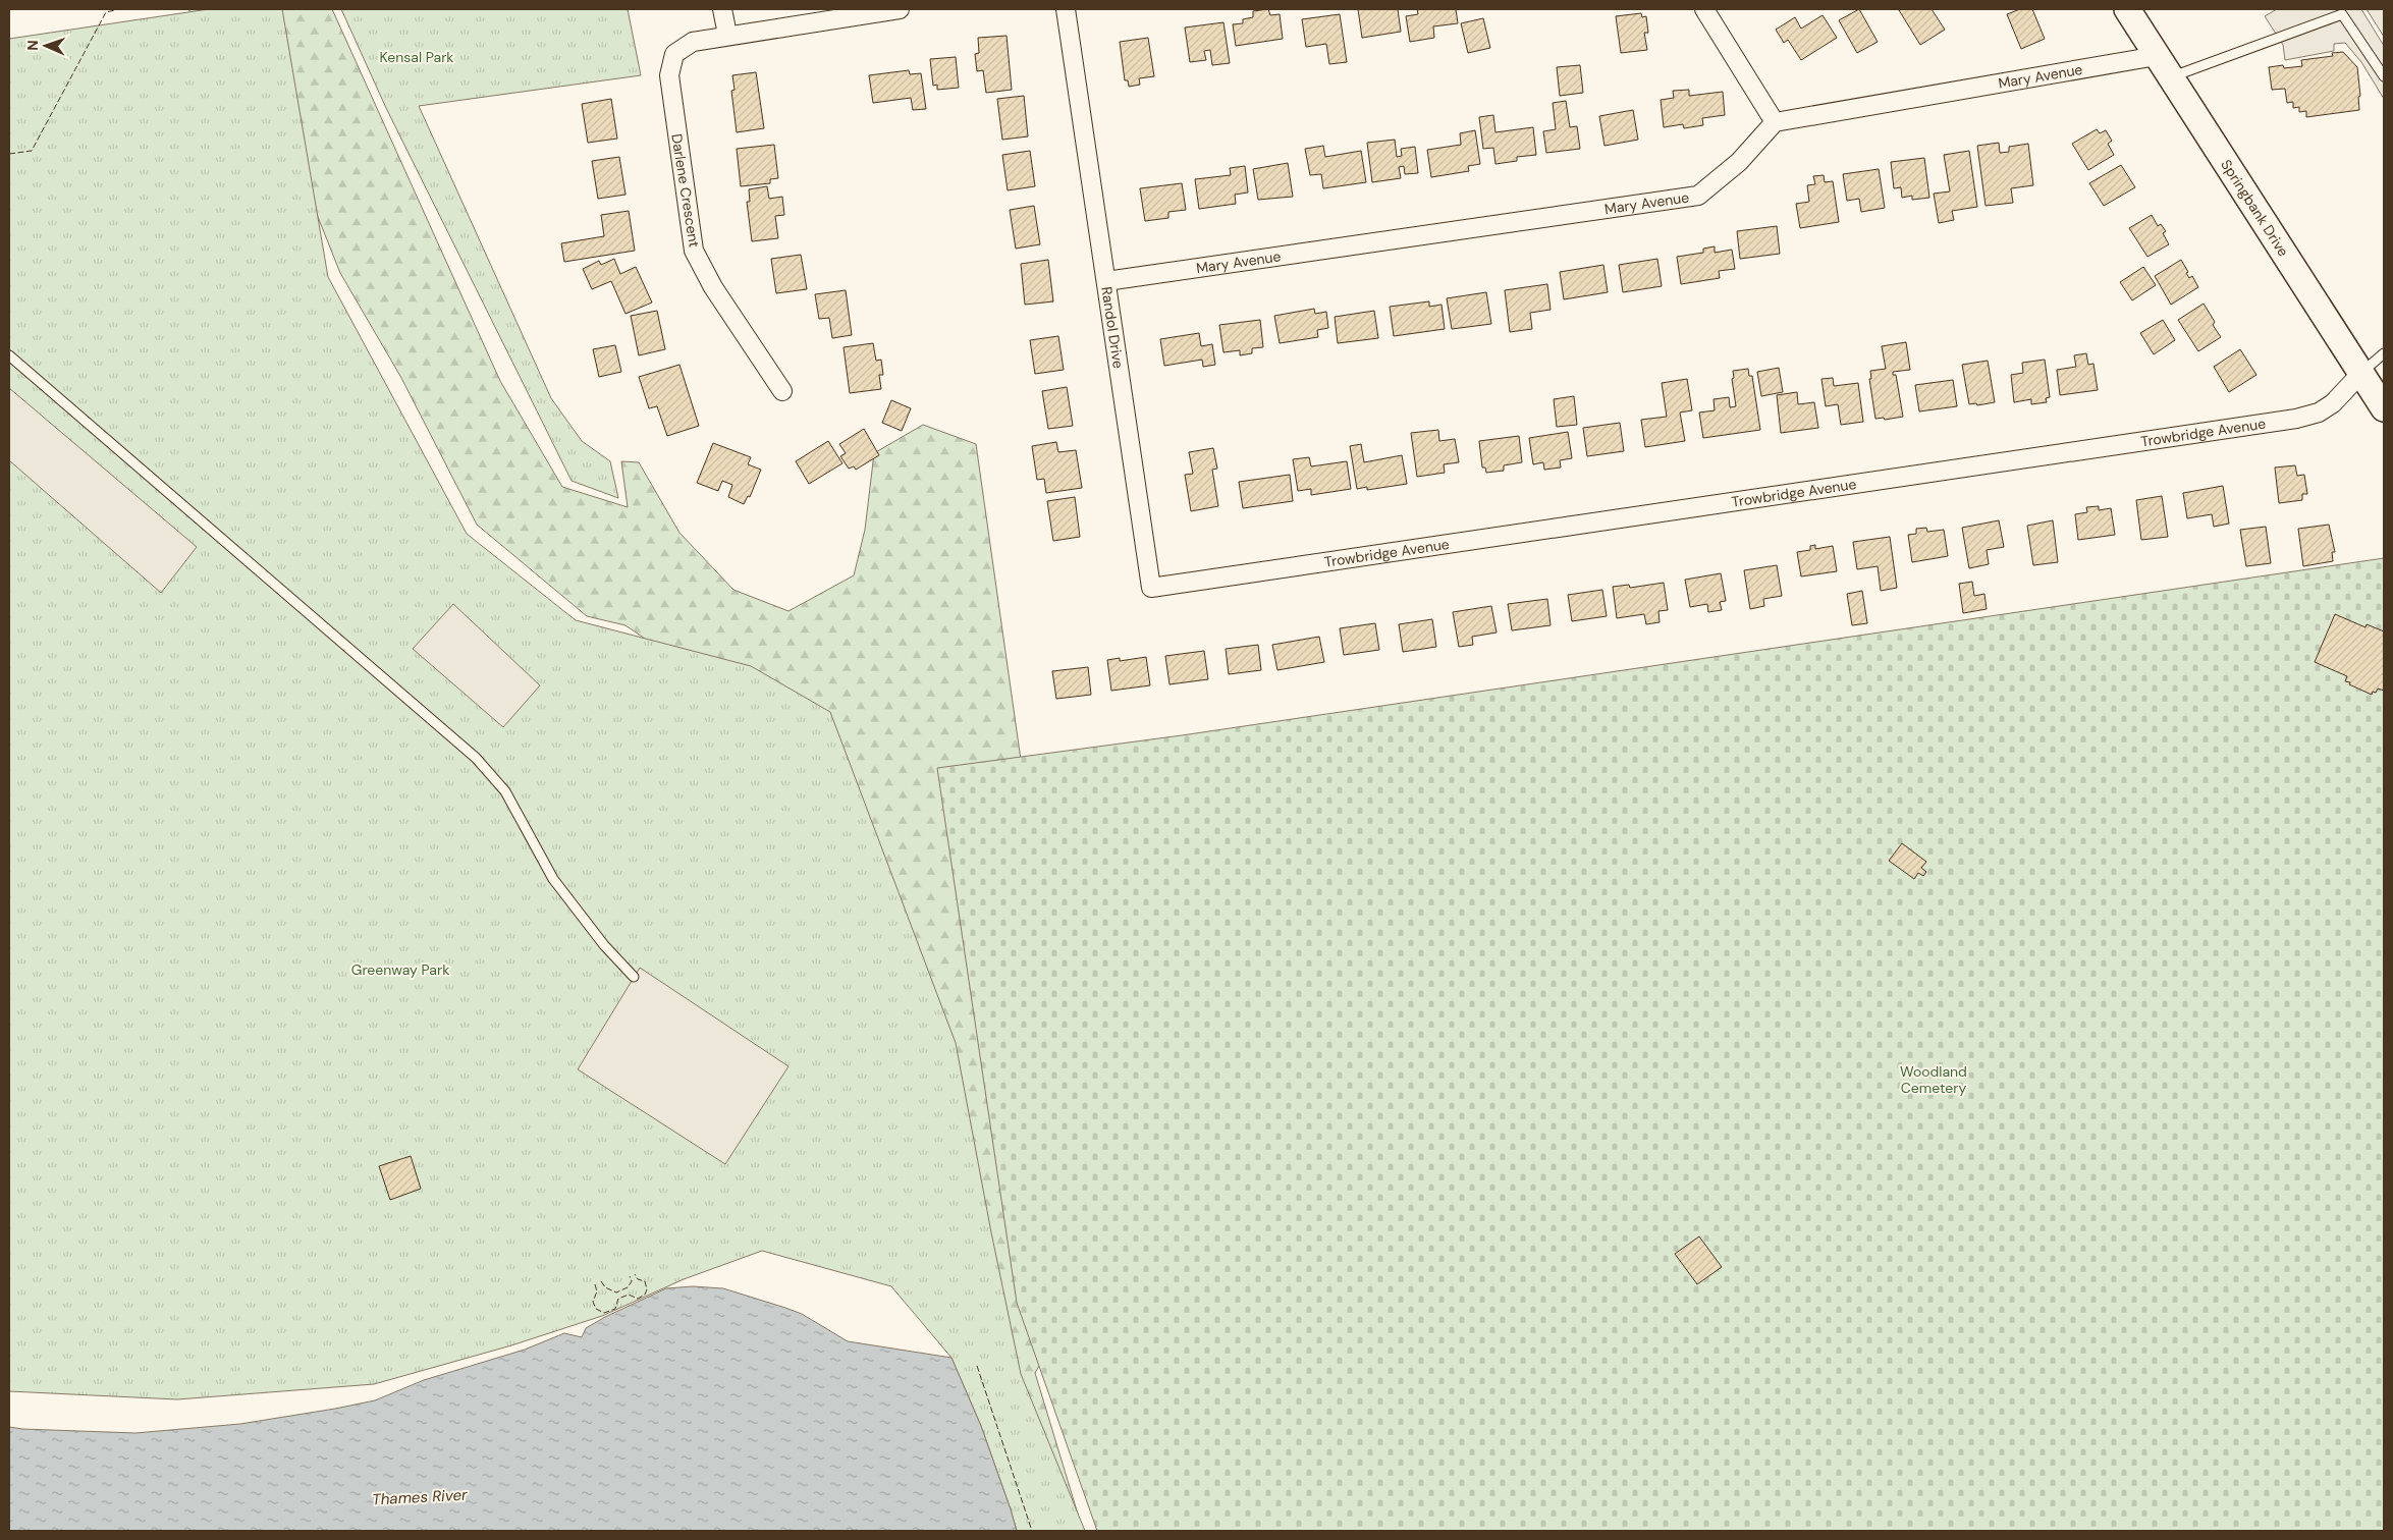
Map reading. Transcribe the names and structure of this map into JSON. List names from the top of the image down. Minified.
{"streets":{"main road":["Springbank Drive"],"street":["Mary Avenue","Darlene Crescent","Randol Drive","Trowbridge Avenue"]},"crossings":[["Mary Avenue","Springbank Drive"],["Mary Avenue","Randol Drive"],["Springbank Drive","Trowbridge Avenue"],["Randol Drive","Trowbridge Avenue"]],"water":["Thames River"],"parks":["Kensal Park","Greenway Park","Woodland Cemetery"],"north":"left"}
